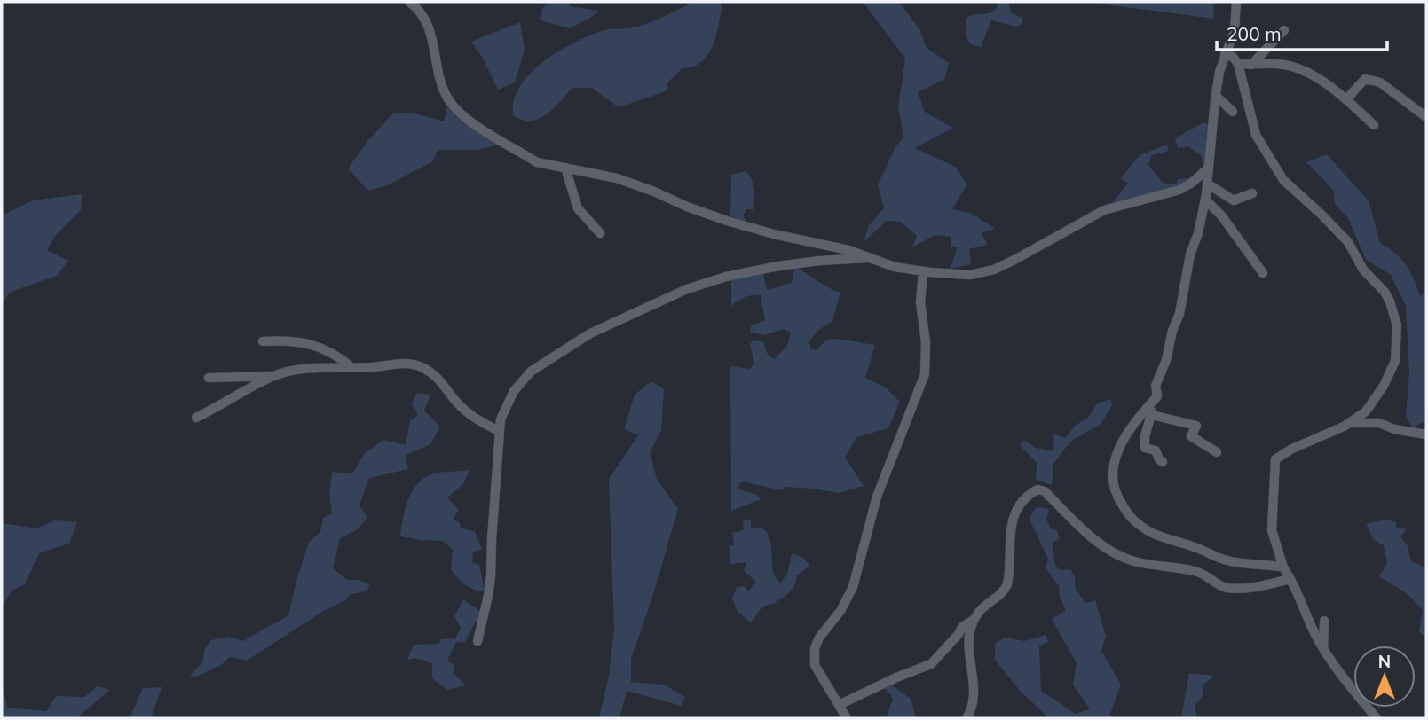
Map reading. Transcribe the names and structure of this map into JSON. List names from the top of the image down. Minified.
{"scale_bar":"200 m","north":"top"}
